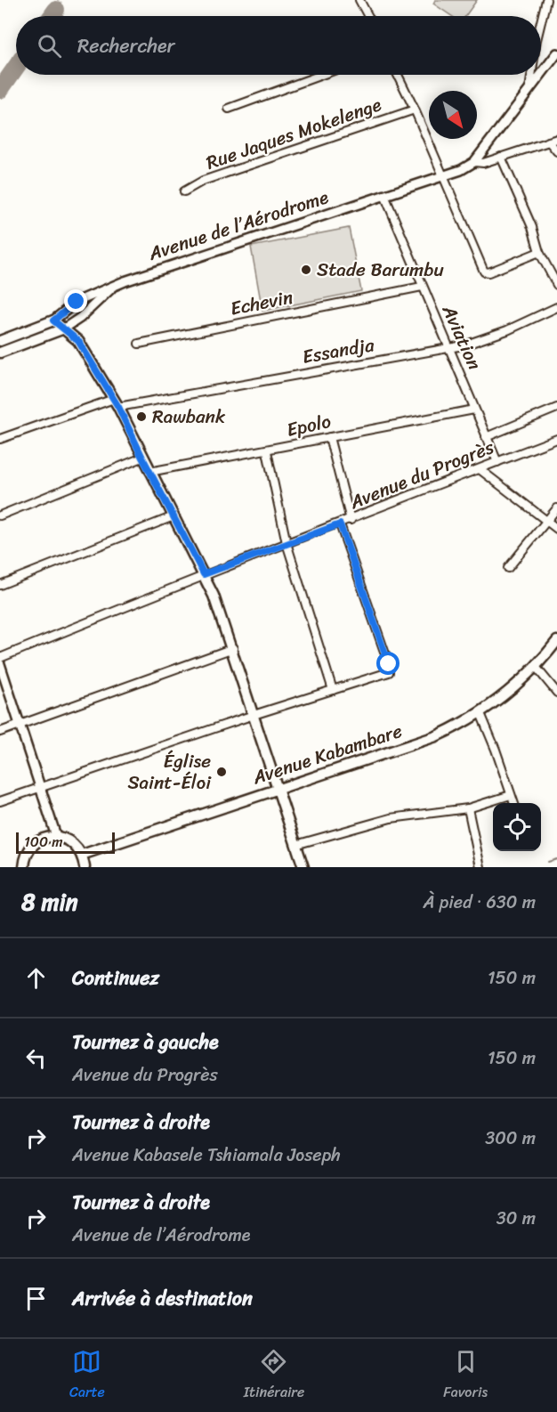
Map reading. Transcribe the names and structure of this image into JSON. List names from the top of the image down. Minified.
{"streets":{"main road":["Avenue de l’Aérodrome","Avenue Kabambare"],"street":["Rue Jaques Mokelenge","Echevin","Aviation","Essandja","Epolo","Avenue du Progrès"]},"crossings":[["Avenue de l’Aérodrome","Aviation"],["Echevin","Aviation"],["Aviation","Essandja"],["Aviation","Epolo"],["Aviation","Avenue du Progrès"]],"places":["Stade Barumbu","Rawbank","Église Saint-Éloi"],"scale_bar":"100 m","north":"bottom right","page":{"search":"Rechercher","scale":"100 m","heading":["8 min","À pied · 630 m"],"list":[["Continuez","150 m"],["Tournez à gauche","Avenue du Progrès","150 m"],["Tournez à droite","Avenue Kabasele Tshiamala Joseph","300 m"],["Tournez à droite","Avenue de l’Aérodrome","30 m"],"Arrivée à destination"],"nav":["Carte","Itinéraire","Favoris"]}}
